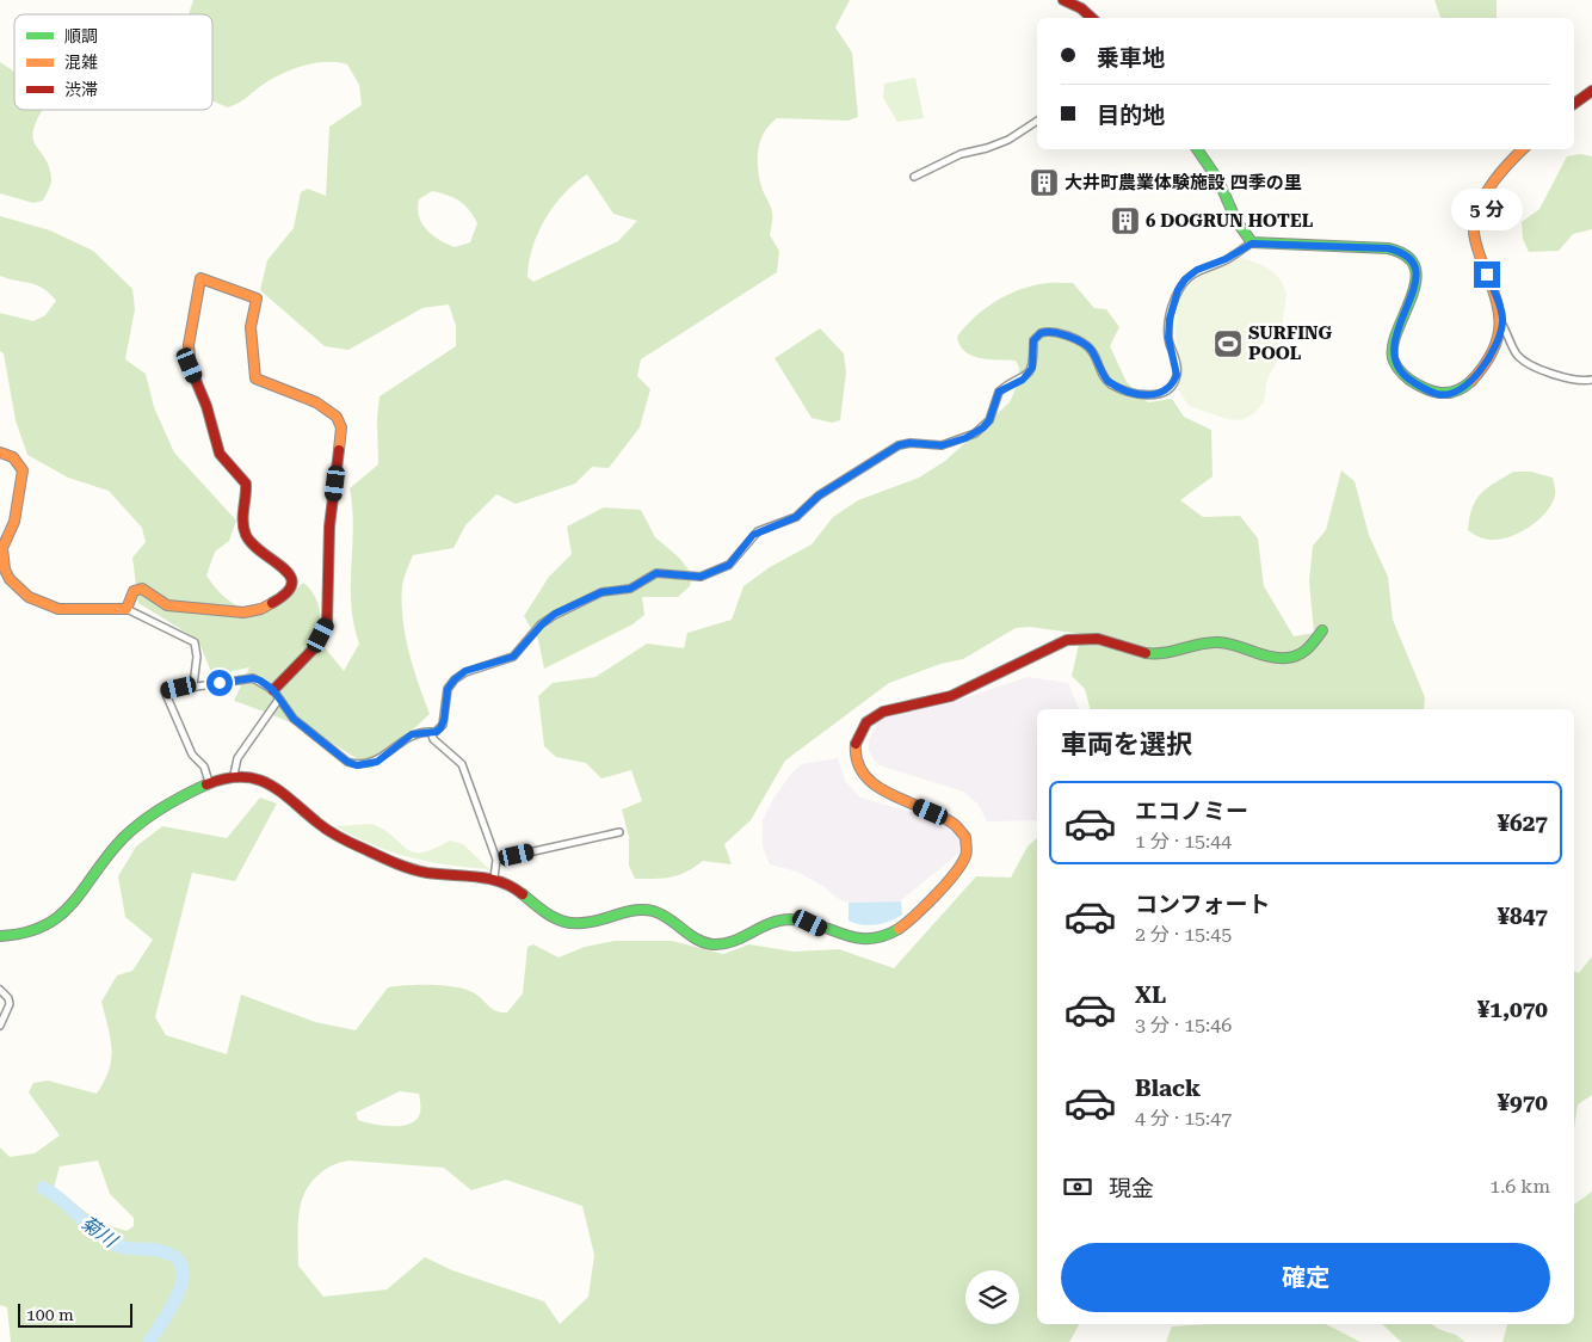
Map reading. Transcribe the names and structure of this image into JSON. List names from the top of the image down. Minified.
{"water":["菊川"],"places":{"building":["大井町農業体験施設 四季の里","6 DOGRUN HOTEL"],"sports":["SURFING POOL"]},"legend":["順調","混雑","渋滞"],"scale_bar":"100 m","page":{"banner":["乗車地","目的地"],"bubble":"5 分","heading":"車両を選択","list":[{"name":"エコノミー","note":"1 分 · 15:44","value":"¥627"},{"name":"コンフォート","note":"2 分 · 15:45","value":"¥847"},{"name":"XL","note":"3 分 · 15:46","value":"¥1,070"},{"name":"Black","note":"4 分 · 15:47","value":"¥970"}],"pay":["現金","1.6 km"],"buttons":"確定","scale":"100 m"}}
